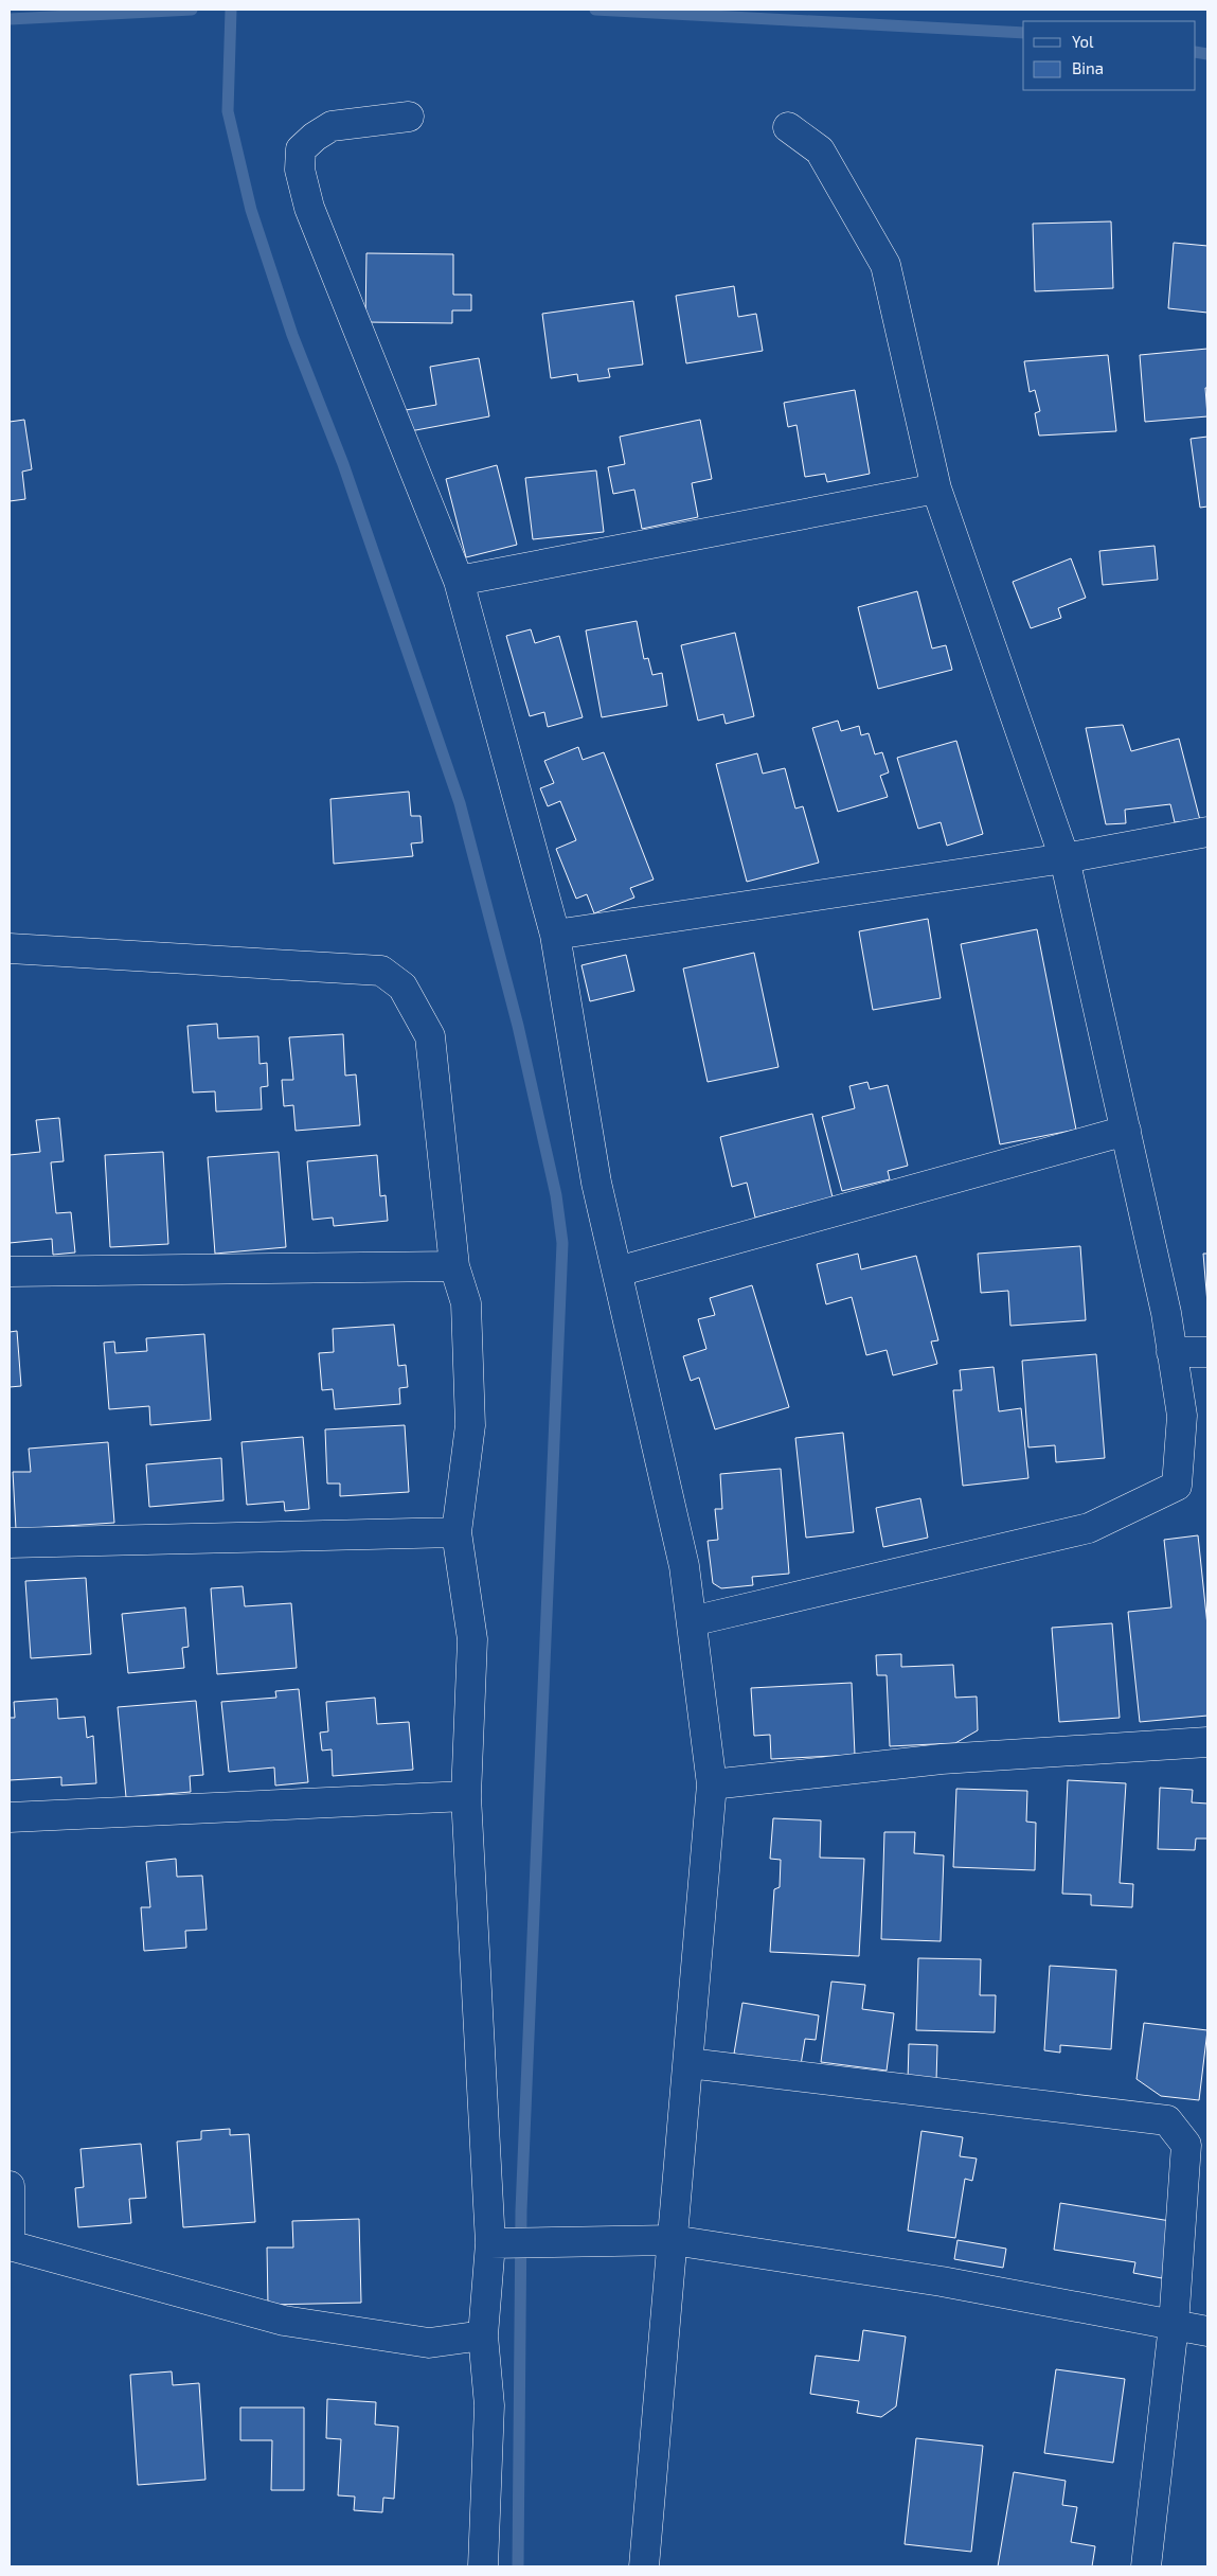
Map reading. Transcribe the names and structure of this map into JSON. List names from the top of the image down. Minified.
{"legend":["Yol","Bina"]}
